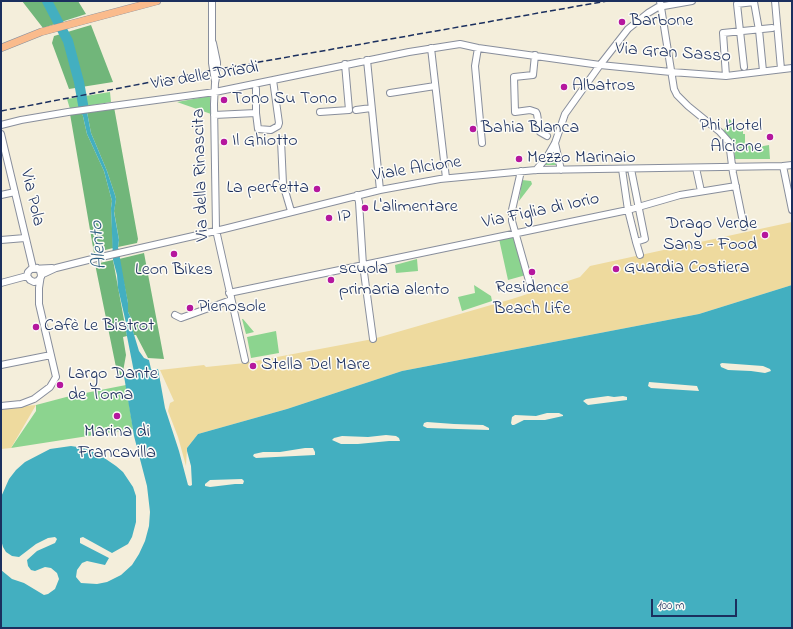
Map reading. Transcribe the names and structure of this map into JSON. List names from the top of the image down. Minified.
{"streets":{"street":["Via Gran Sasso","Via delle Driadi","Viale Alcione","Via della Rinascita","Via Pola","Via Figlia di Iorio"]},"crossings":[["Via Gran Sasso","Via delle Driadi"],["Via delle Driadi","Via della Rinascita"],["Viale Alcione","Via della Rinascita"],["Viale Alcione","Via Pola"],["Via della Rinascita","Via Figlia di Iorio"]],"water":["Alento"],"places":["Barbone","Albatros","Tono Su Tono","Bahia Blanca","Phi Hotel Alcione","Il Ghiotto","Mezzo Marinaio","La perfetta","L'alimentare","IP","Drago Verde Sans - Food","Leon Bikes","Guardia Costiera","Residence Beach Life","scuola primaria alento","Pienosole","Cafè Le Bistrot","Stella Del Mare","Largo Dante de Toma","Marina di Francavilla"],"scale_bar":"100 m"}
